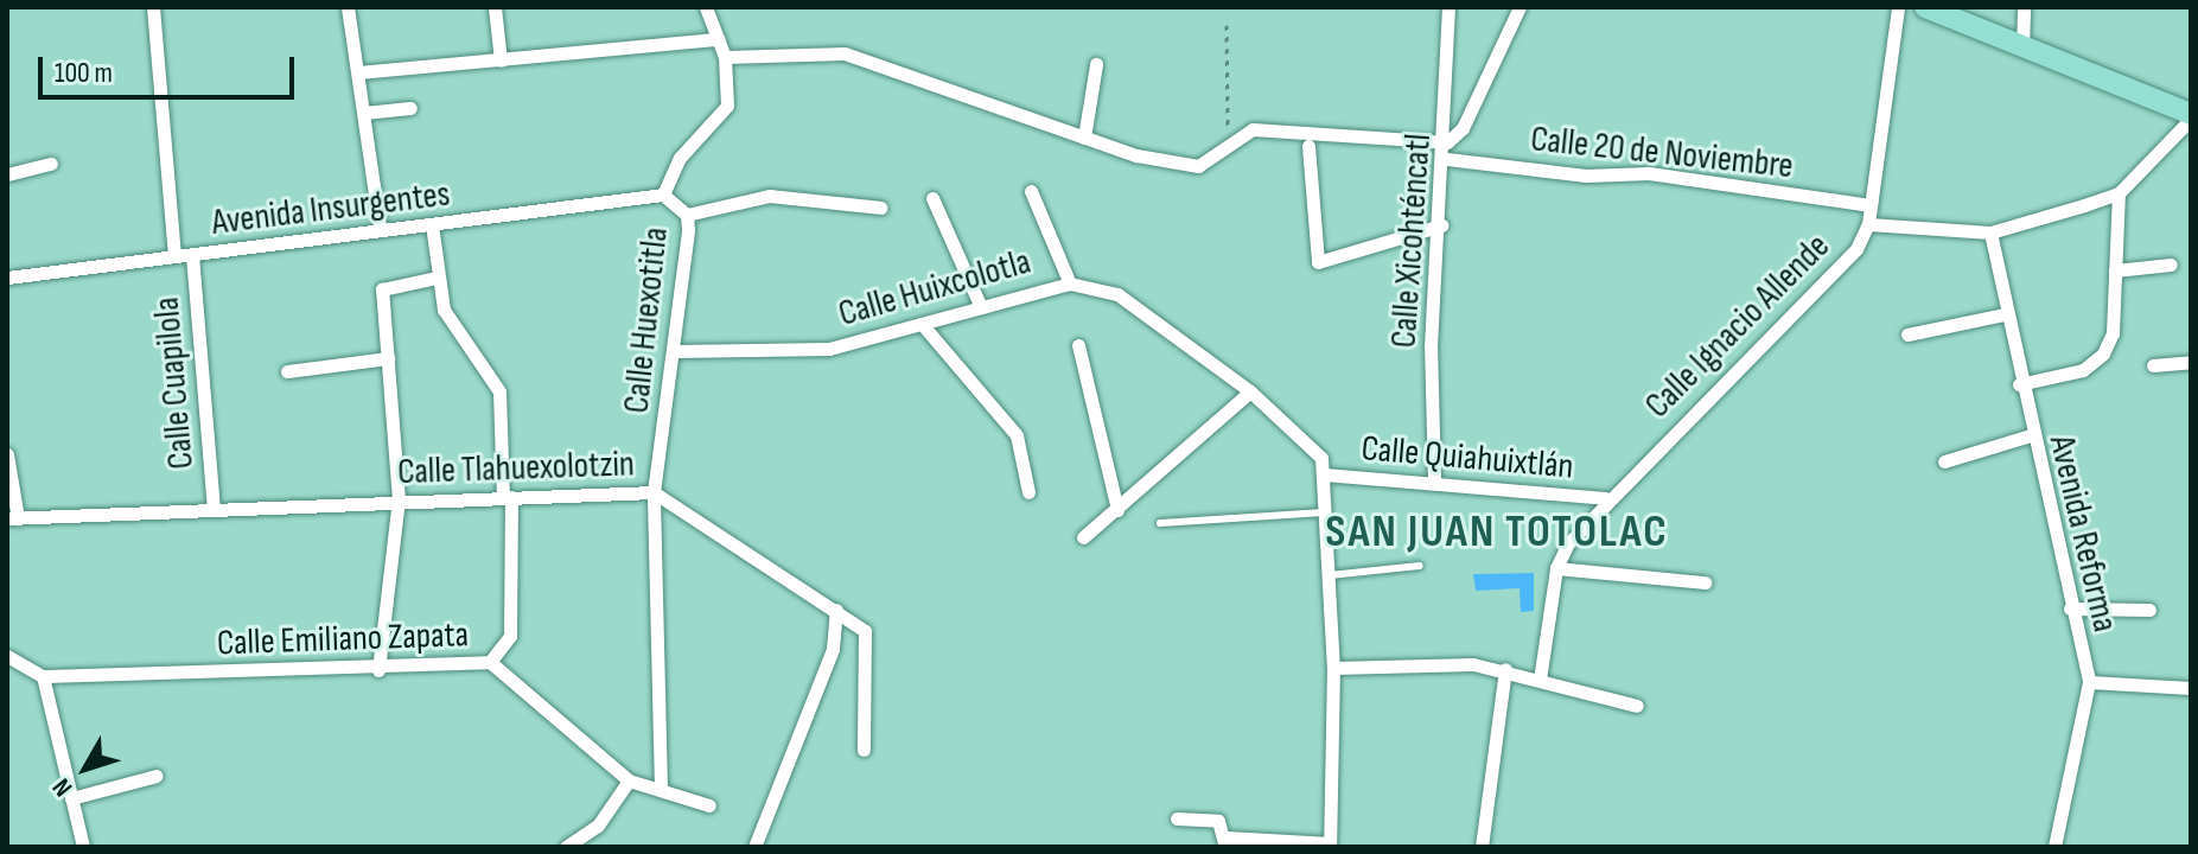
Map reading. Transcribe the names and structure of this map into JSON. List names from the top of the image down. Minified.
{"streets":{"street":["Calle 20 de Noviembre","Avenida Insurgentes","Calle Xicohténcatl","Calle Huixcolotla","Calle Huexotitla","Calle Ignacio Allende","Calle Cuapilola","Calle Quiahuixtlán","Calle Tlahuexolotzin","Avenida Reforma","Calle Emiliano Zapata"]},"crossings":[["Calle 20 de Noviembre","Calle Xicohténcatl"],["Calle 20 de Noviembre","Calle Ignacio Allende"],["Avenida Insurgentes","Calle Huexotitla"],["Avenida Insurgentes","Calle Cuapilola"],["Calle Xicohténcatl","Calle Quiahuixtlán"],["Calle Huixcolotla","Calle Huexotitla"],["Calle Huixcolotla","Calle Quiahuixtlán"],["Calle Huexotitla","Calle Tlahuexolotzin"],["Calle Huexotitla","Calle Emiliano Zapata"],["Calle Ignacio Allende","Calle Quiahuixtlán"],["Calle Cuapilola","Calle Tlahuexolotzin"]],"districts":["SAN JUAN TOTOLAC"],"scale_bar":"100 m","north":"bottom left"}
